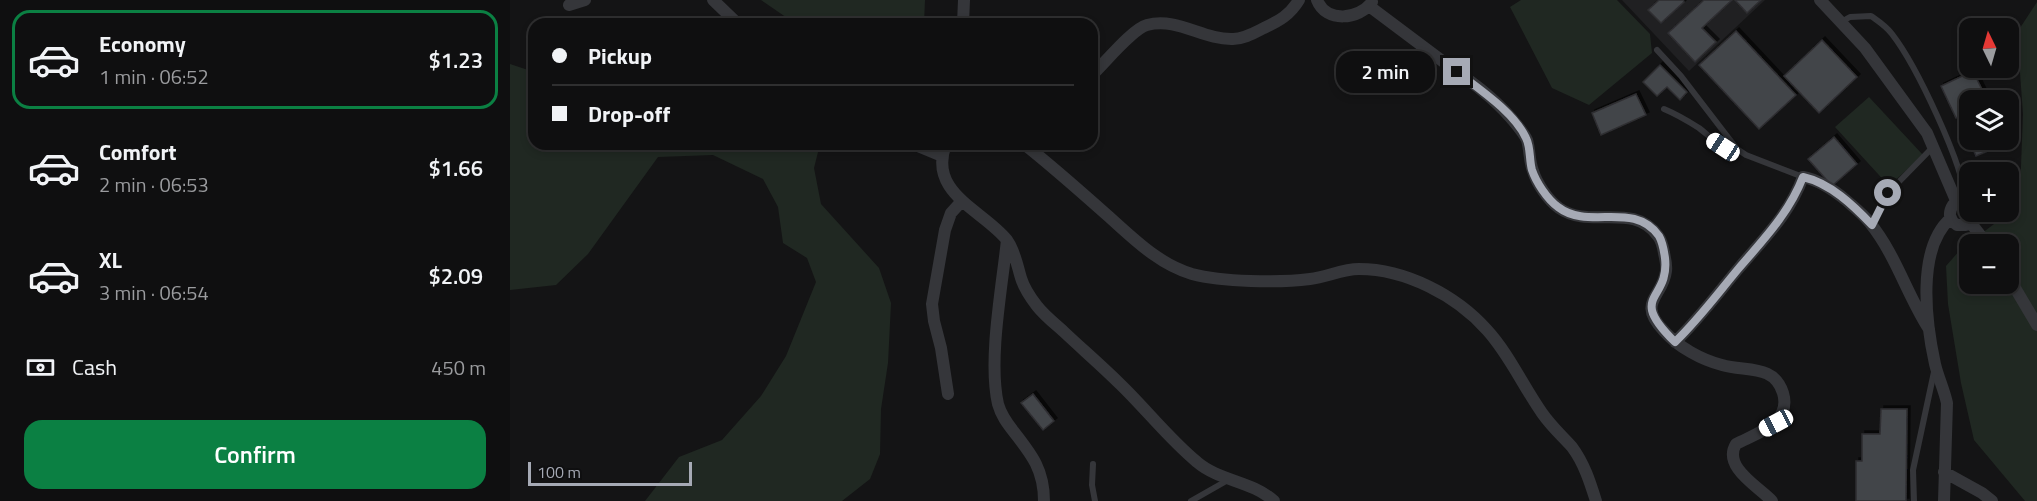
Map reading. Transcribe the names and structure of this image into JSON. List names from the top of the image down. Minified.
{"scale_bar":"100 m","north":"top","page":{"list":[{"name":"Economy","note":"1 min · 06:52","value":"$1.23"},{"name":"Comfort","note":"2 min · 06:53","value":"$1.66"},{"name":"XL","note":"3 min · 06:54","value":"$2.09"}],"map_buttons":["+","−"],"banner":["Pickup","Drop-off"],"bubble":"2 min","pay":["Cash","450 m"],"buttons":"Confirm","scale":"100 m"}}
